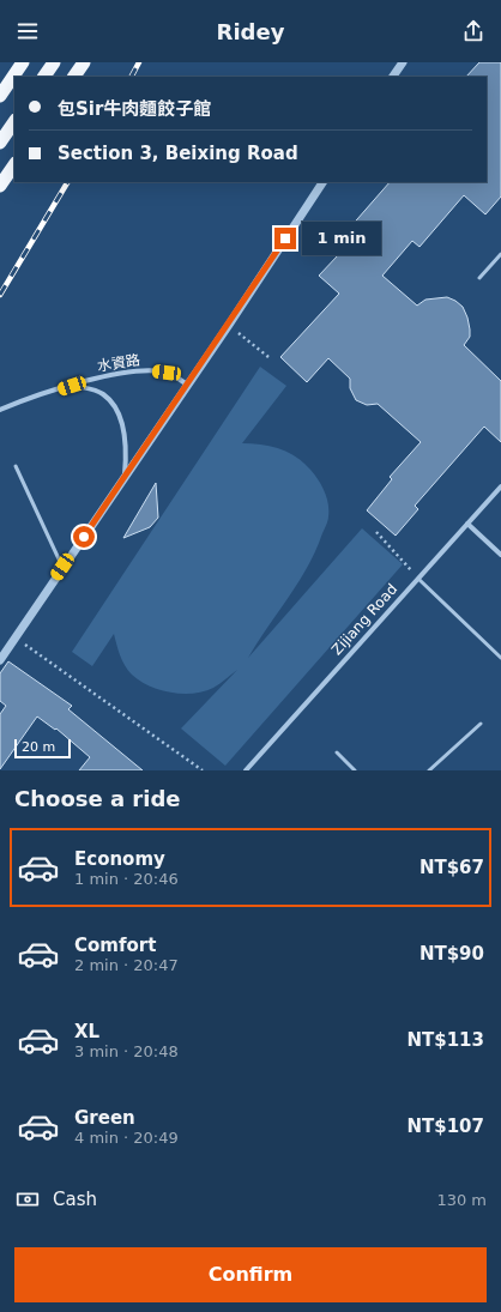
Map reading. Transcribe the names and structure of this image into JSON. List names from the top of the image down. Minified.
{"streets":{"street":["水資路","Zijiang Road"]},"scale_bar":"20 m","page":{"header":"Ridey","banner":["包Sir牛肉麵餃子館","Section 3, Beixing Road"],"bubble":"1 min","scale":"20 m","heading":"Choose a ride","list":[{"name":"Economy","note":"1 min · 20:46","value":"NT$67"},{"name":"Comfort","note":"2 min · 20:47","value":"NT$90"},{"name":"XL","note":"3 min · 20:48","value":"NT$113"},{"name":"Green","note":"4 min · 20:49","value":"NT$107"}],"pay":["Cash","130 m"],"buttons":"Confirm"}}
